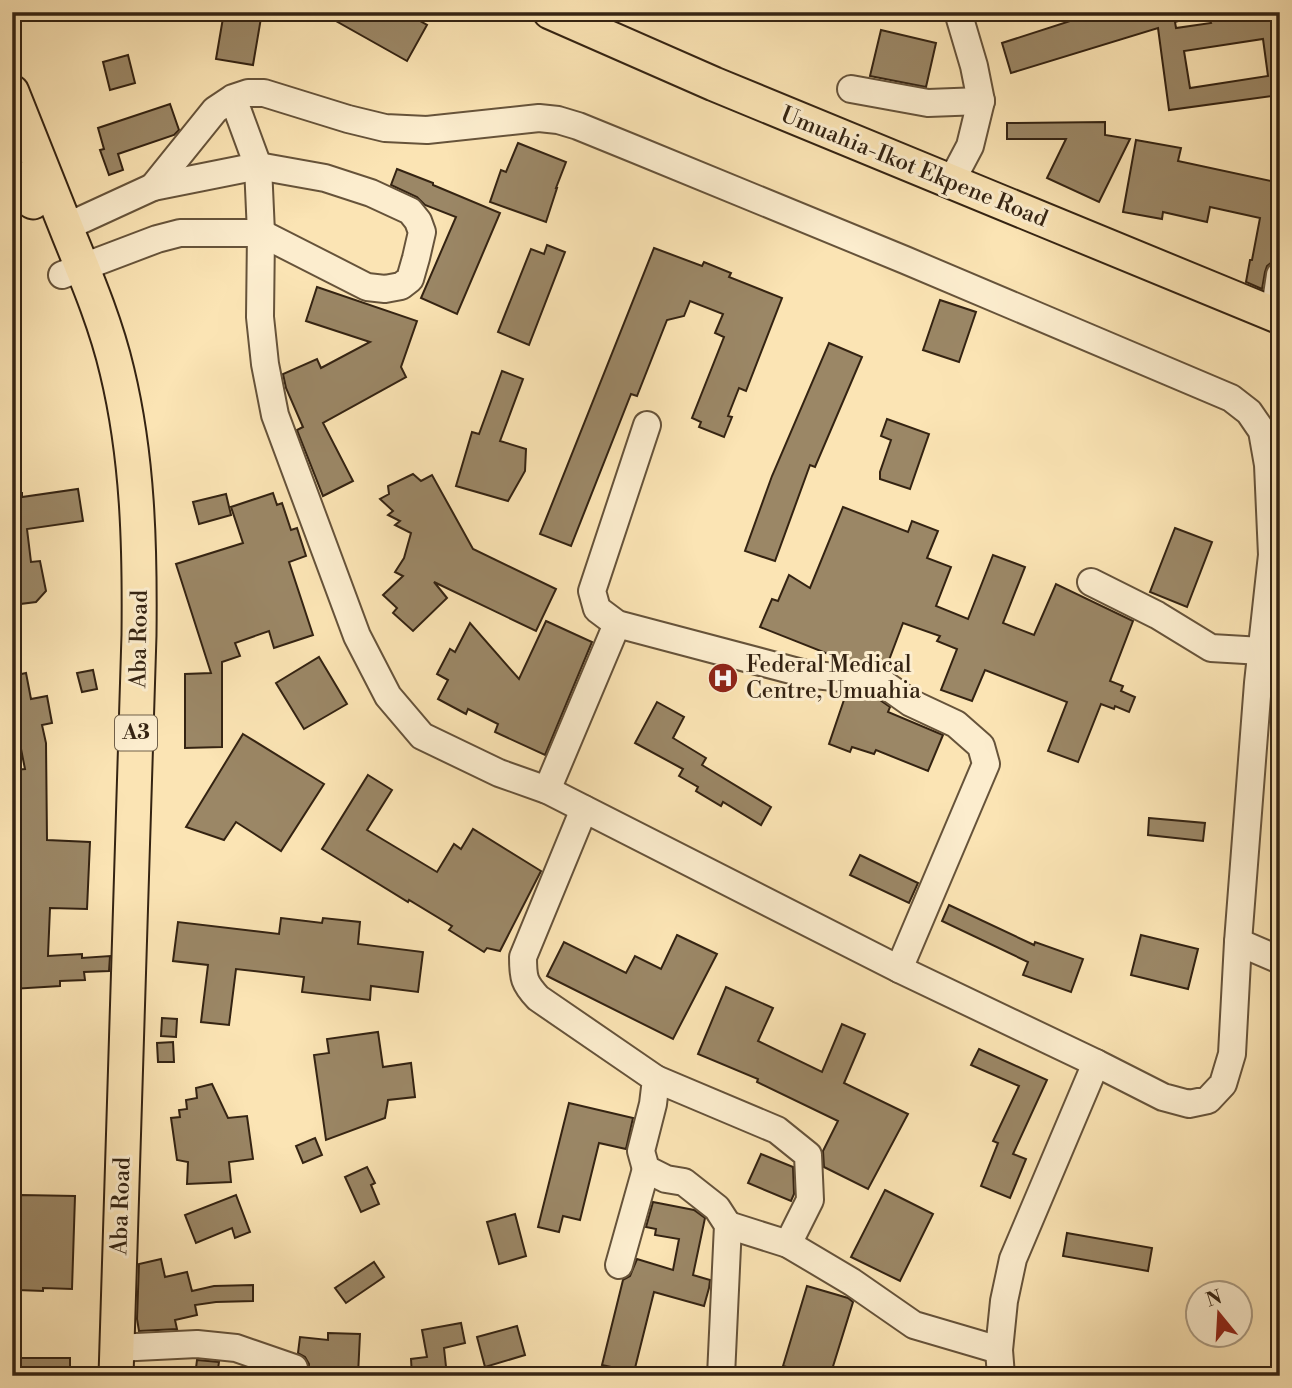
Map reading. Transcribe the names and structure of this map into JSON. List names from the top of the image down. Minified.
{"streets":{"main road":["Umuahia-Ikot Ekpene Road","Aba Road","A3"]},"places":{"hospital":["Federal Medical Centre, Umuahia"]},"north":"top"}
